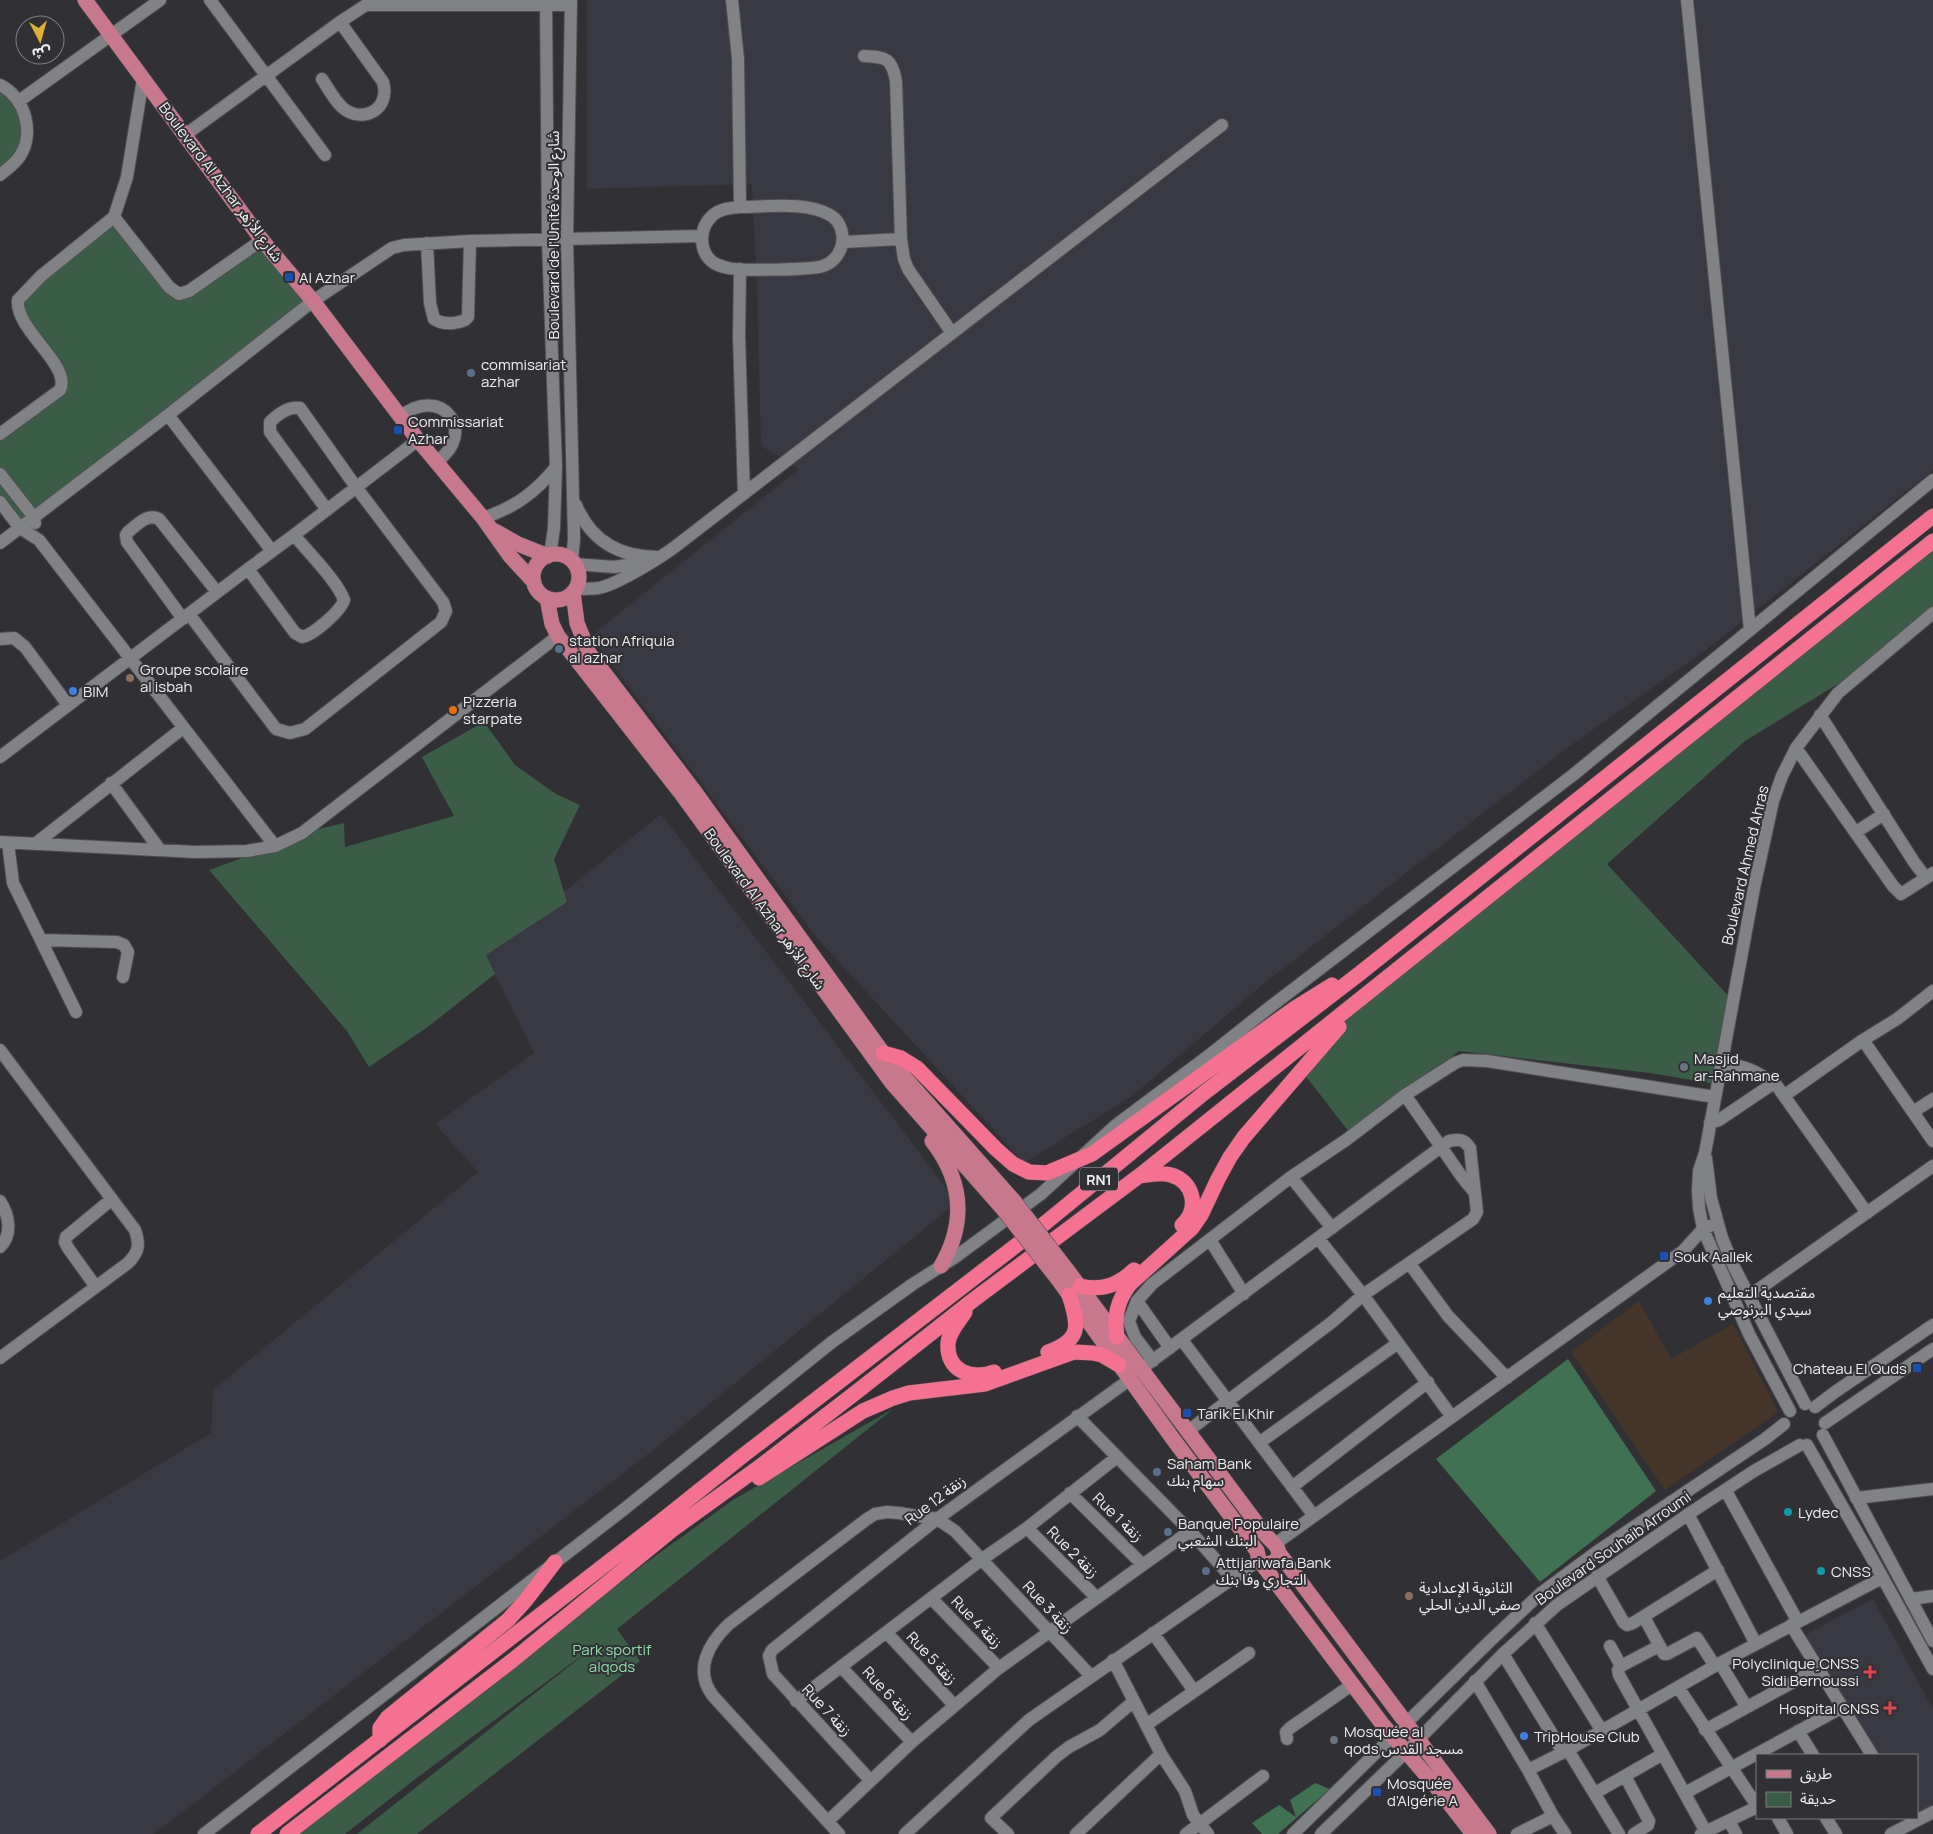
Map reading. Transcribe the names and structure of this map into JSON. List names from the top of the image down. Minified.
{"streets":{"highway":["RN1"],"main road":["Boulevard Al Azhar شارع الأزهر"],"street":["Boulevard de l'Unité شارع الوحدة","Boulevard Ahmed Ahras","Rue 12 زنقة","Rue 1 زنقة","Boulevard Souhaib Arroumi","Rue 2 زنقة","Rue 3 زنقة","Rue 4 زنقة","Rue 5 زنقة","Rue 6 زنقة","Rue 7 زنقة"]},"crossings":[["Boulevard Al Azhar شارع الأزهر","Boulevard de l'Unité شارع الوحدة"],["Boulevard Ahmed Ahras","Boulevard Souhaib Arroumi"],["Rue 12 زنقة","Rue 3 زنقة"],["Rue 12 زنقة","Rue 7 زنقة"]],"parks":["Park sportif alqods"],"places":{"transit":["Al Azhar","Commissariat Azhar","Souk Aallek","Chateau El Quds","Tarik El Khir","Mosquée d'Algérie A"],"other":["commisariat azhar","station Afriquia al azhar","Groupe scolaire al isbah","BIM","Pizzeria starpate","Masjid ar-Rahmane","مقتصدية التعليم سيدي البرنوصي","Saham Bank سهام بنك","Lydec","Banque Populaire البنك الشعبي","Attijariwafa Bank التجاري وفا بنك","CNSS","الثانوية الإعدادية صفي الدين الحلي","TripHouse Club","Mosquée al qods مسجد القدس"],"health":["Polyclinique ِCNSS Sidi Bernoussi","Hospital CNSS"]},"legend":["طريق","حديقة"],"north":"bottom"}
